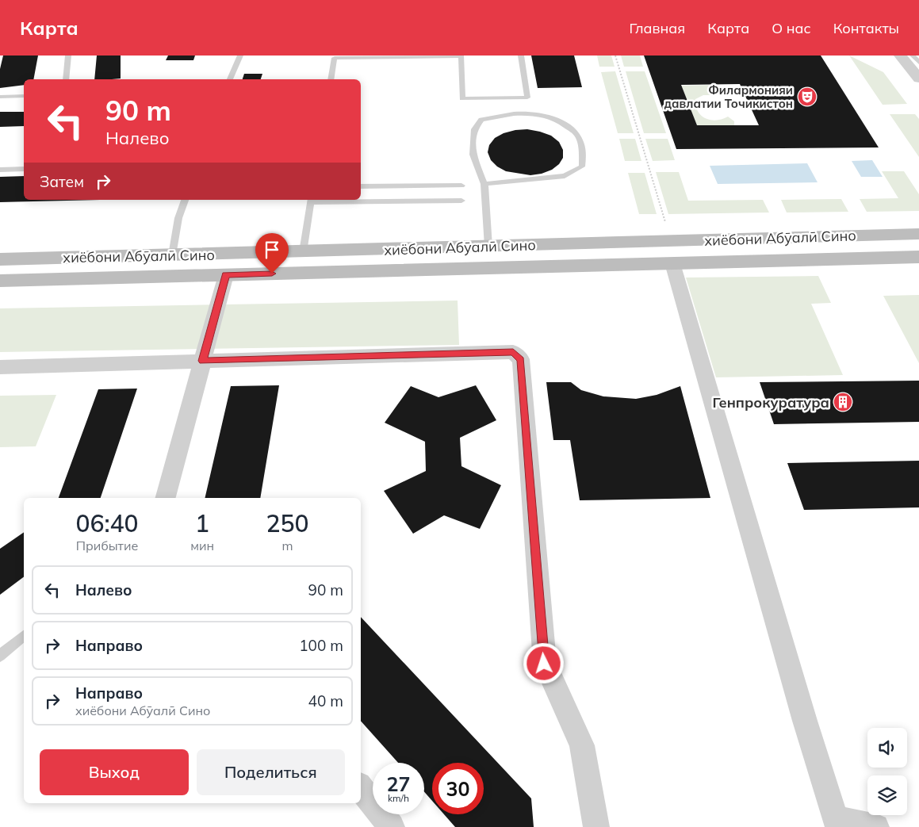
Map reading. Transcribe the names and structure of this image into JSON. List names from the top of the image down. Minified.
{"streets":{"main road":["хиёбони Абӯалӣ Сино"]},"places":{"theatre":["Филармонияи давлатии Точикистон"],"building":["Генпрокуратура"]},"page":{"header":"Карта","nav":["Главная","Карта","О нас","Контакты"],"turn":["90 m","Налево"],"then":"Затем","eta":["06:40","Прибытие","1","мин","250","m"],"list":[{"name":"Налево","value":"90 m"},{"name":"Направо","value":"100 m"},{"name":"Направо","note":"хиёбони Абӯалӣ Сино","value":"40 m"}],"buttons":["Выход","Поделиться"],"speed":"27 km/h","limit":"30"}}
